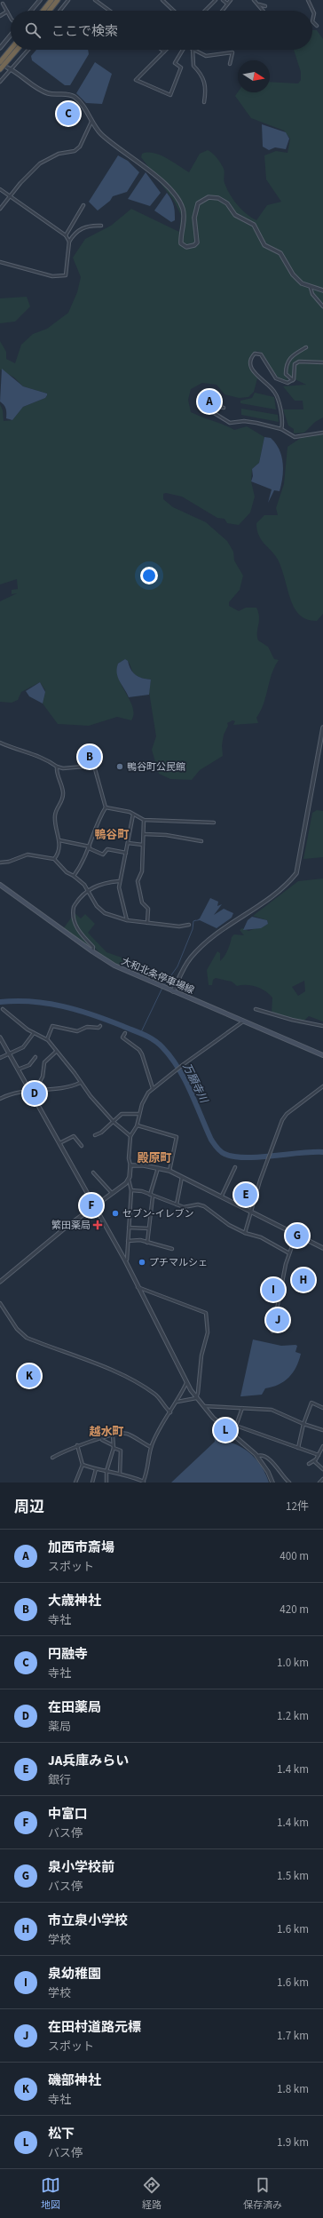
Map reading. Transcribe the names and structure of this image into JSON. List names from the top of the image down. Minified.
{"streets":{"main road":["大和北条停車場線"]},"districts":["鴨谷町","殿原町","越水町"],"water":["万願寺川"],"places":{"other":["鴨谷町公民館","セブン-イレブン","プチマルシェ"],"health":["繁田薬局"]},"north":"right","page":{"search":"ここで検索","pins":["C","A","B","D","E","F","G","H","I","J","K","L"],"heading":["周辺","12件"],"list":[{"mark":"A","name":"加西市斎場","note":"スポット","value":"400 m"},{"mark":"B","name":"大歳神社","note":"寺社","value":"420 m"},{"mark":"C","name":"円融寺","note":"寺社","value":"1.0 km"},{"mark":"D","name":"在田薬局","note":"薬局","value":"1.2 km"},{"mark":"E","name":"JA兵庫みらい","note":"銀行","value":"1.4 km"},{"mark":"F","name":"中富口","note":"バス停","value":"1.4 km"},{"mark":"G","name":"泉小学校前","note":"バス停","value":"1.5 km"},{"mark":"H","name":"市立泉小学校","note":"学校","value":"1.6 km"},{"mark":"I","name":"泉幼稚園","note":"学校","value":"1.6 km"},{"mark":"J","name":"在田村道路元標","note":"スポット","value":"1.7 km"},{"mark":"K","name":"磯部神社","note":"寺社","value":"1.8 km"},{"mark":"L","name":"松下","note":"バス停","value":"1.9 km"}],"nav":["地図","経路","保存済み"]}}
